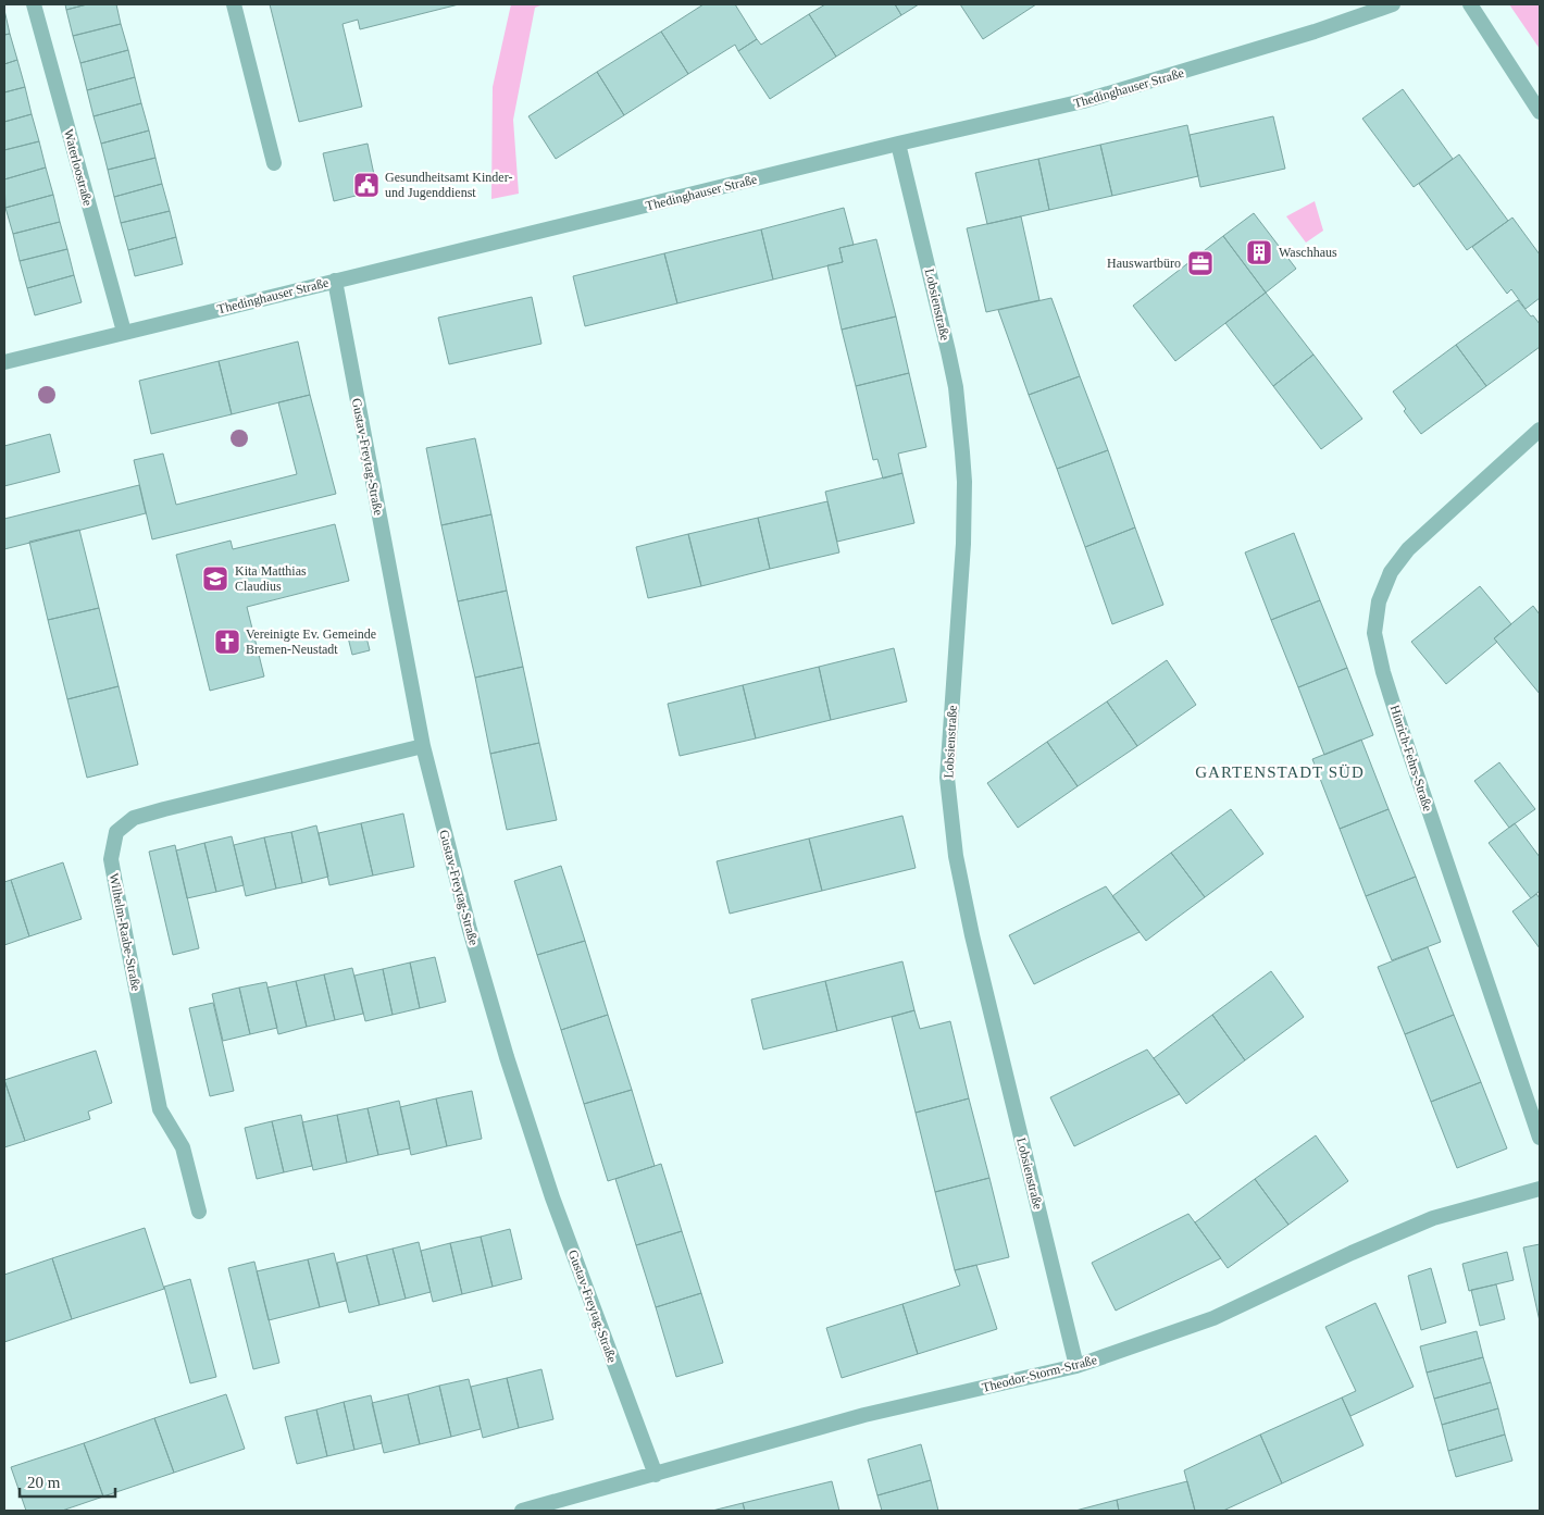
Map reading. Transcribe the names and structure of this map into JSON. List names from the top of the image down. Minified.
{"streets":{"street":["Thedinghauser Straße","Waterloostraße","Lobsienstraße","Gustav-Freytag-Straße","Hinrich-Fehrs-Straße","Wilhelm-Raabe-Straße","Theodor-Storm-Straße"]},"crossings":[["Thedinghauser Straße","Waterloostraße"],["Thedinghauser Straße","Lobsienstraße"],["Thedinghauser Straße","Gustav-Freytag-Straße"],["Lobsienstraße","Theodor-Storm-Straße"],["Gustav-Freytag-Straße","Wilhelm-Raabe-Straße"],["Gustav-Freytag-Straße","Theodor-Storm-Straße"]],"districts":["GARTENSTADT SÜD"],"places":{"public building":["Gesundheitsamt Kinder- und Jugenddienst"],"building":["Waschhaus"],"office":["Hauswartbüro"],"school or university":["Kita Matthias Claudius"],"church":["Vereinigte Ev. Gemeinde Bremen-Neustadt"]},"scale_bar":"20 m"}
